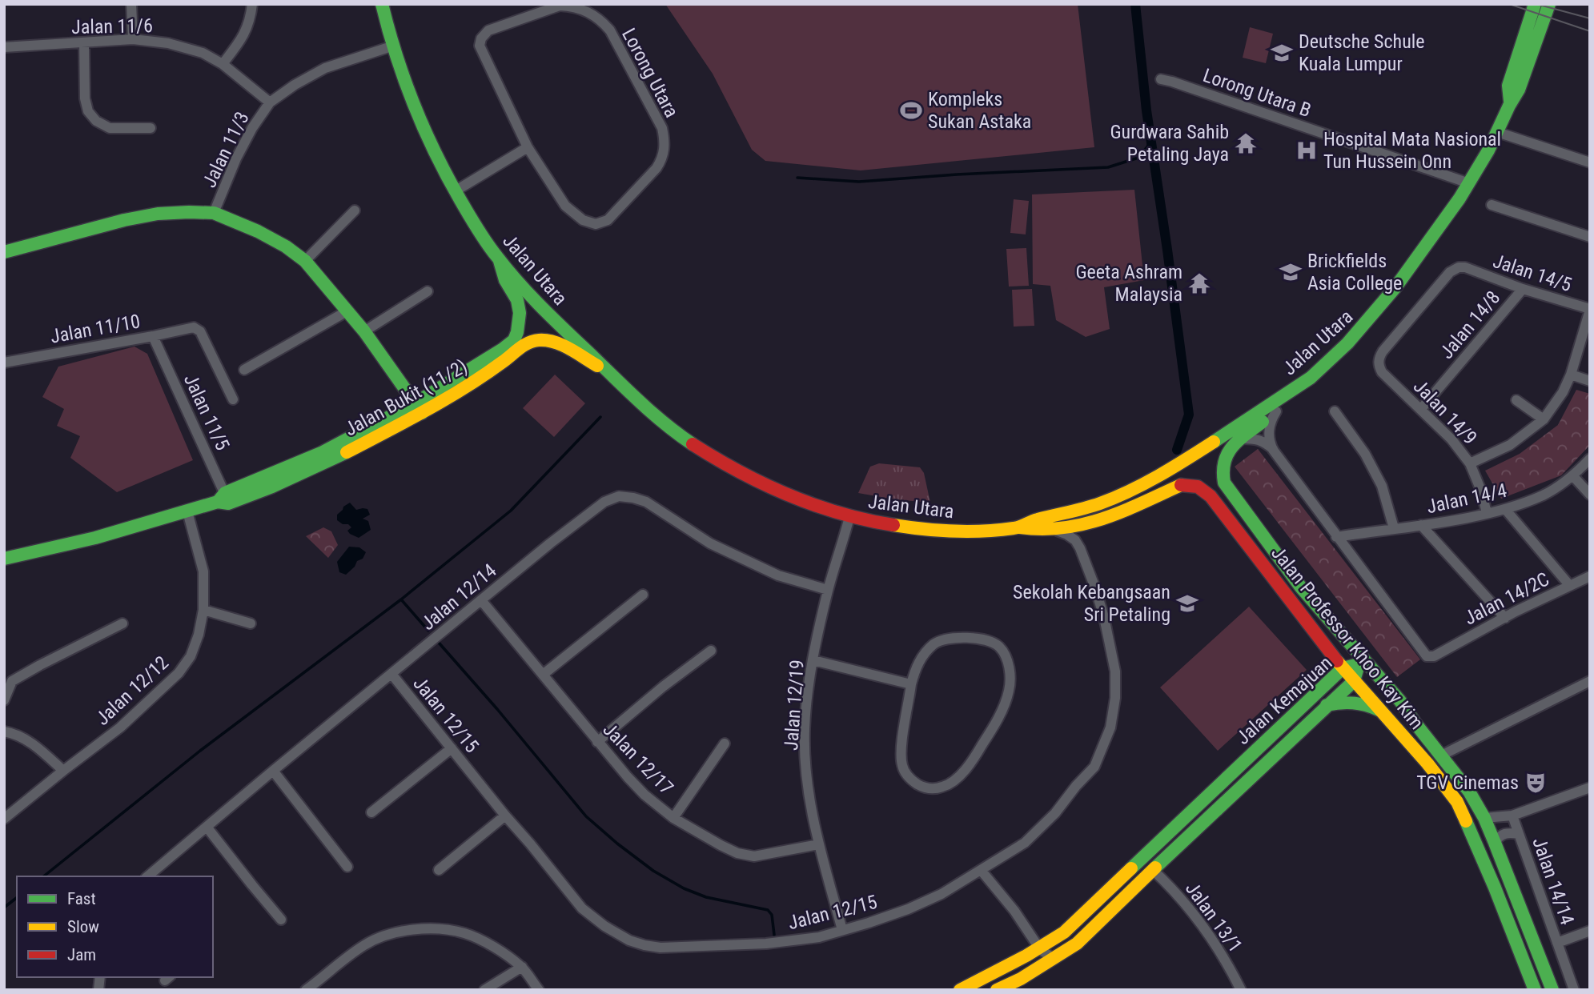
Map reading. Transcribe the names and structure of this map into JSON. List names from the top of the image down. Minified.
{"streets":{"main road":["Jalan Utara","Jalan Bukit (11/2)","Jalan Professor Khoo Kay Kim","Jalan Kemajuan"],"street":["Jalan 11/6","Lorong Utara","Lorong Utara B","Jalan 11/3","Jalan 14/5","Jalan 14/8","Jalan 11/10","Jalan 11/5","Jalan 14/9","Jalan 14/4","Jalan 12/14","Jalan 14/2C","Jalan 12/12","Jalan 12/19","Jalan 12/15","Jalan 12/17","Jalan 14/14","Jalan 13/1"]},"crossings":[["Jalan 11/6","Jalan 11/3"],["Lorong Utara B","Jalan Utara"],["Jalan 11/3","Jalan Utara"],["Jalan Utara","Jalan Bukit (11/2)"],["Jalan Utara","Jalan Professor Khoo Kay Kim"],["Jalan Utara","Jalan 12/19"],["Jalan 14/5","Jalan 14/8"],["Jalan 14/5","Jalan 14/9"],["Jalan 14/8","Jalan 14/9"],["Jalan 11/10","Jalan 11/5"],["Jalan Bukit (11/2)","Jalan 11/5"],["Jalan Bukit (11/2)","Jalan 12/12"],["Jalan 14/9","Jalan 14/4"],["Jalan 14/4","Jalan 14/2C"],["Jalan 12/14","Jalan 12/19"],["Jalan 12/14","Jalan 12/15"],["Jalan 12/14","Jalan 12/17"],["Jalan Professor Khoo Kay Kim","Jalan Kemajuan"],["Jalan Professor Khoo Kay Kim","Jalan 12/15"],["Jalan Kemajuan","Jalan 13/1"],["Jalan 12/19","Jalan 12/15"],["Jalan 12/19","Jalan 12/17"]],"places":{"school or university":["Deutsche Schule Kuala Lumpur","Brickfields Asia College","Sekolah Kebangsaan Sri Petaling"],"sports":["Kompleks Sukan Astaka"],"temple":["Gurdwara Sahib Petaling Jaya","Geeta Ashram Malaysia"],"hospital":["Hospital Mata Nasional Tun Hussein Onn"],"theatre":["TGV Cinemas"]},"legend":["Fast","Slow","Jam"]}
